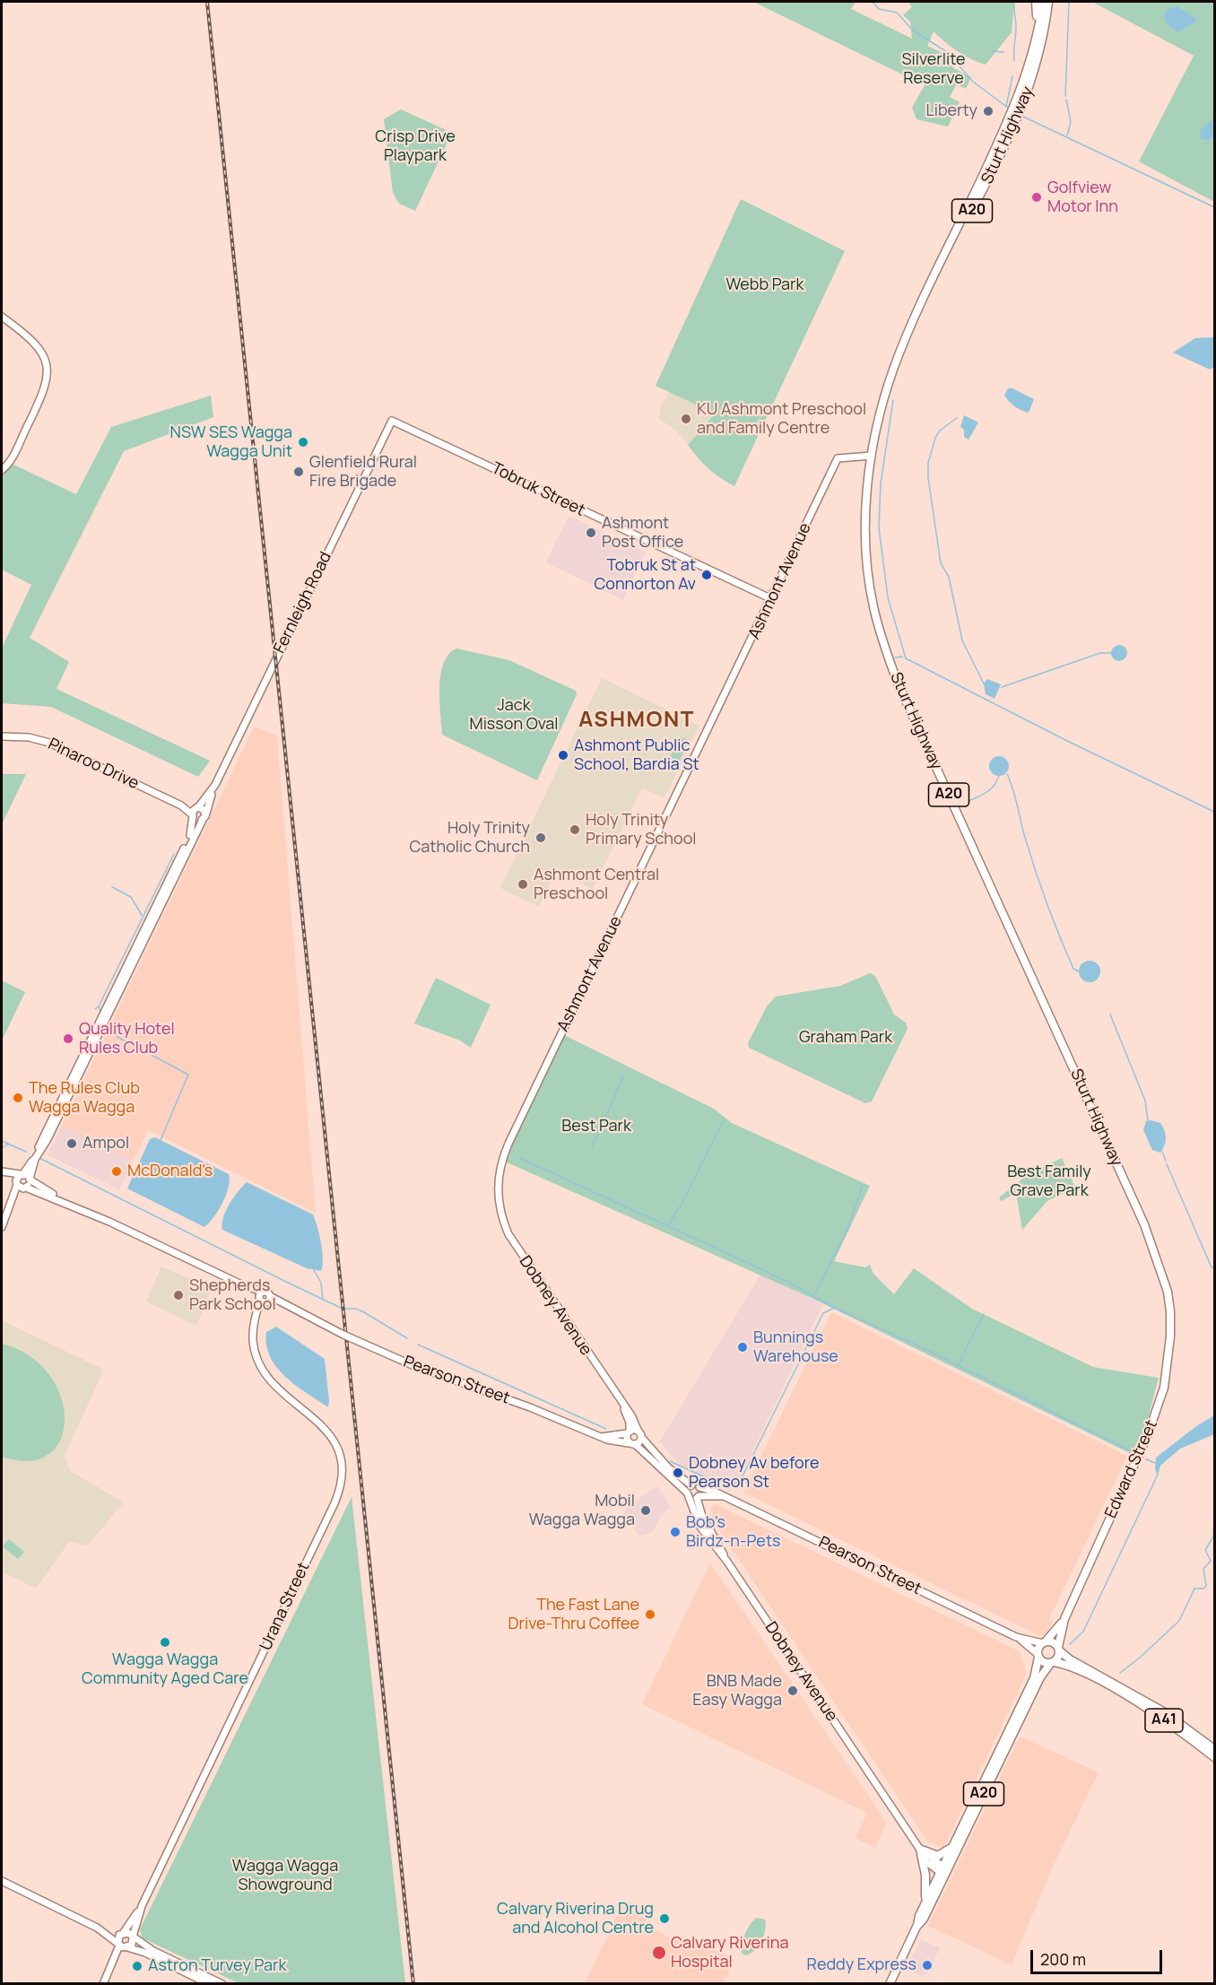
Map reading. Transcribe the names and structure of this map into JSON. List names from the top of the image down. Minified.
{"streets":{"highway":["Sturt Highway","A20","Edward Street","A41"],"street":["Tobruk Street","Ashmont Avenue","Fernleigh Road","Pinaroo Drive","Dobney Avenue","Pearson Street","Urana Street"]},"crossings":[["Sturt Highway","Ashmont Avenue"],["Sturt Highway","Edward Street"],["A20","Dobney Avenue"],["A20","Pearson Street"],["A20","Edward Street"],["A20","A41"],["Tobruk Street","Ashmont Avenue"],["Tobruk Street","Fernleigh Road"],["Ashmont Avenue","Dobney Avenue"],["Fernleigh Road","Pinaroo Drive"],["Fernleigh Road","Pearson Street"],["Dobney Avenue","Pearson Street"],["Pearson Street","Edward Street"],["Pearson Street","Urana Street"],["Pearson Street","A41"],["Edward Street","A41"]],"districts":["ASHMONT"],"parks":["Silverlite Reserve","Crisp Drive Playpark","Webb Park","Jack Misson Oval","Graham Park","Best Park","Best Family Grave Park","Wagga Wagga Showground"],"places":["Liberty","Golfview Motor Inn","KU Ashmont Preschool and Family Centre","NSW SES Wagga Wagga Unit","Glenfield Rural Fire Brigade","Ashmont Post Office","Tobruk St at Connorton Av","Ashmont Public School, Bardia St","Holy Trinity Primary School","Holy Trinity Catholic Church","Ashmont Central Preschool","Quality Hotel Rules Club","The Rules Club Wagga Wagga","Ampol","McDonald's","Shepherds Park School","Bunnings Warehouse","Dobney Av before Pearson St","Mobil Wagga Wagga","Bob's Birdz-n-Pets","The Fast Lane Drive-Thru Coffee","Wagga Wagga Community Aged Care","BNB Made Easy Wagga","Calvary Riverina Drug and Alcohol Centre","Calvary Riverina Hospital","Reddy Express","Astron Turvey Park"],"scale_bar":"200 m"}
